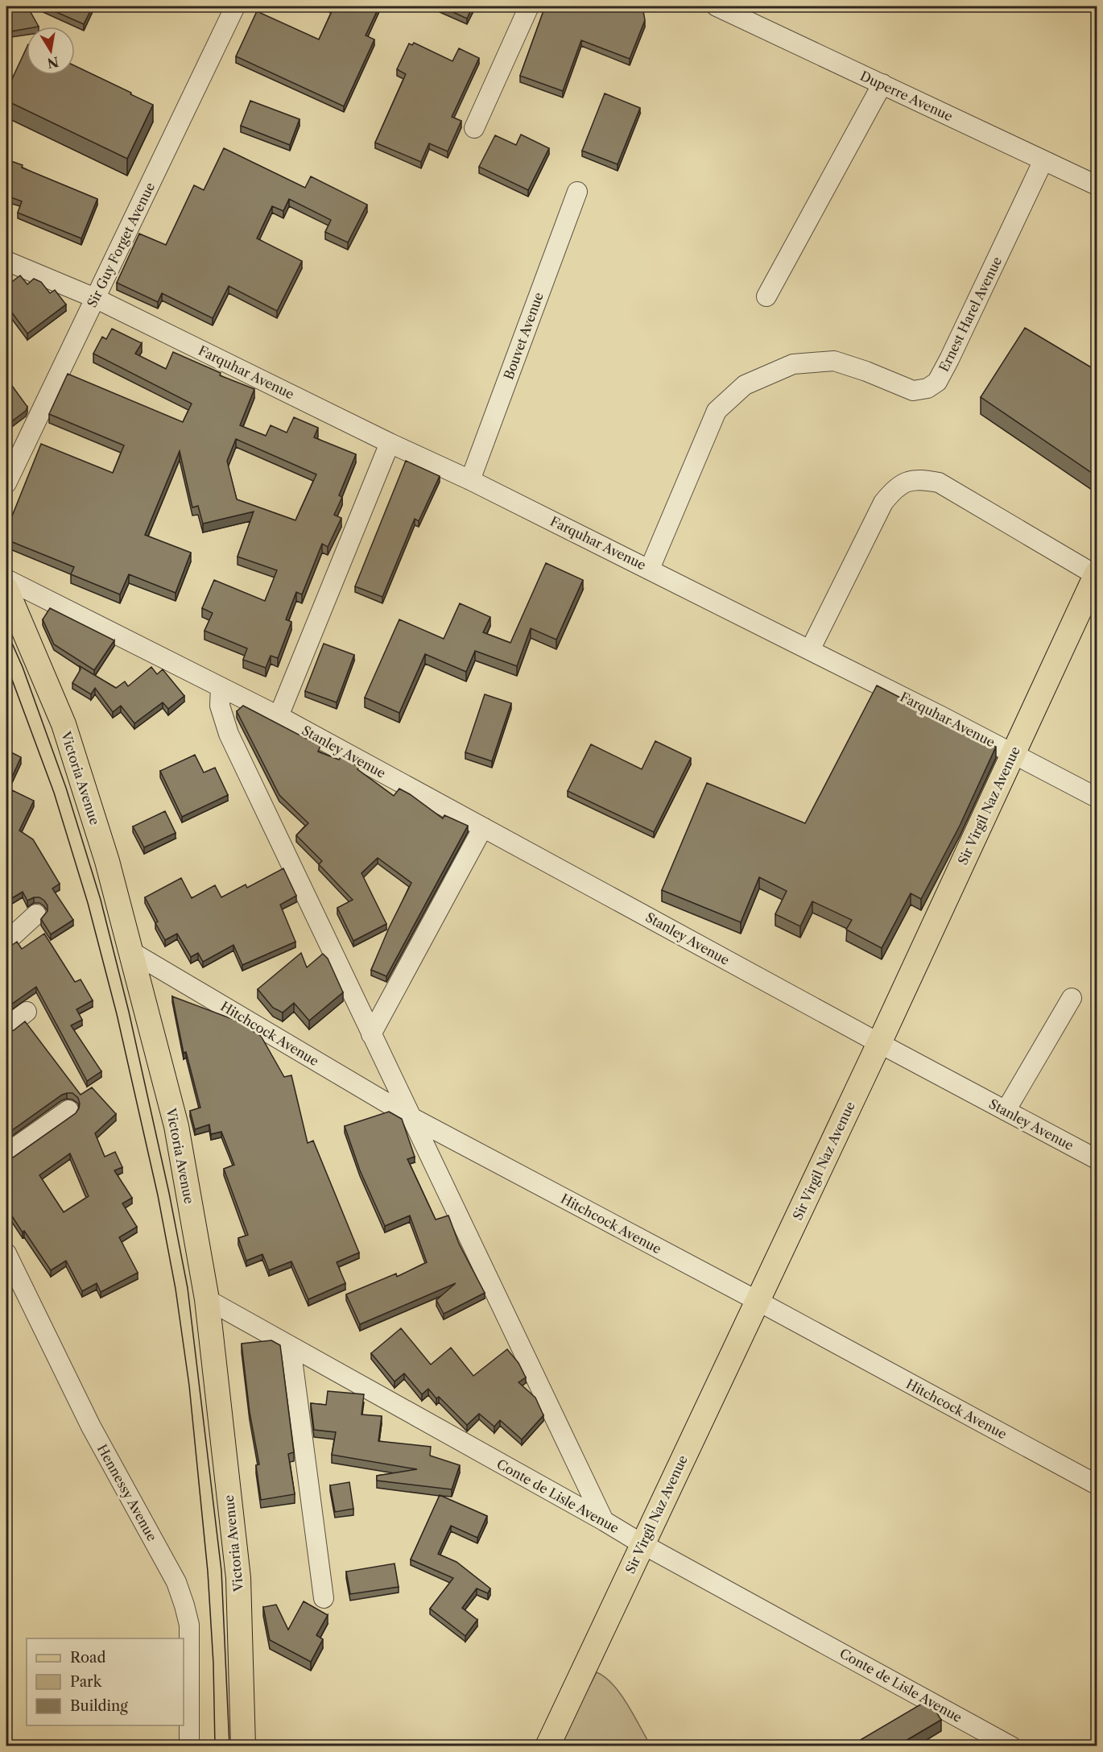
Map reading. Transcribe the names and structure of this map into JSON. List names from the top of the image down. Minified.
{"streets":{"main road":["Victoria Avenue","Sir Virgil Naz Avenue"],"street":["Duperre Avenue","Sir Guy Forget Avenue","Ernest Harel Avenue","Bouvet Avenue","Farquhar Avenue","Stanley Avenue","Hitchcock Avenue","Hennessy Avenue","Conte de Lisle Avenue"]},"crossings":[["Duperre Avenue","Ernest Harel Avenue"],["Sir Guy Forget Avenue","Farquhar Avenue"],["Ernest Harel Avenue","Farquhar Avenue"],["Bouvet Avenue","Farquhar Avenue"],["Farquhar Avenue","Sir Virgil Naz Avenue"],["Stanley Avenue","Sir Virgil Naz Avenue"],["Victoria Avenue","Hitchcock Avenue"],["Victoria Avenue","Conte de Lisle Avenue"],["Sir Virgil Naz Avenue","Hitchcock Avenue"],["Sir Virgil Naz Avenue","Conte de Lisle Avenue"]],"legend":["Road","Park","Building"],"north":"bottom"}
